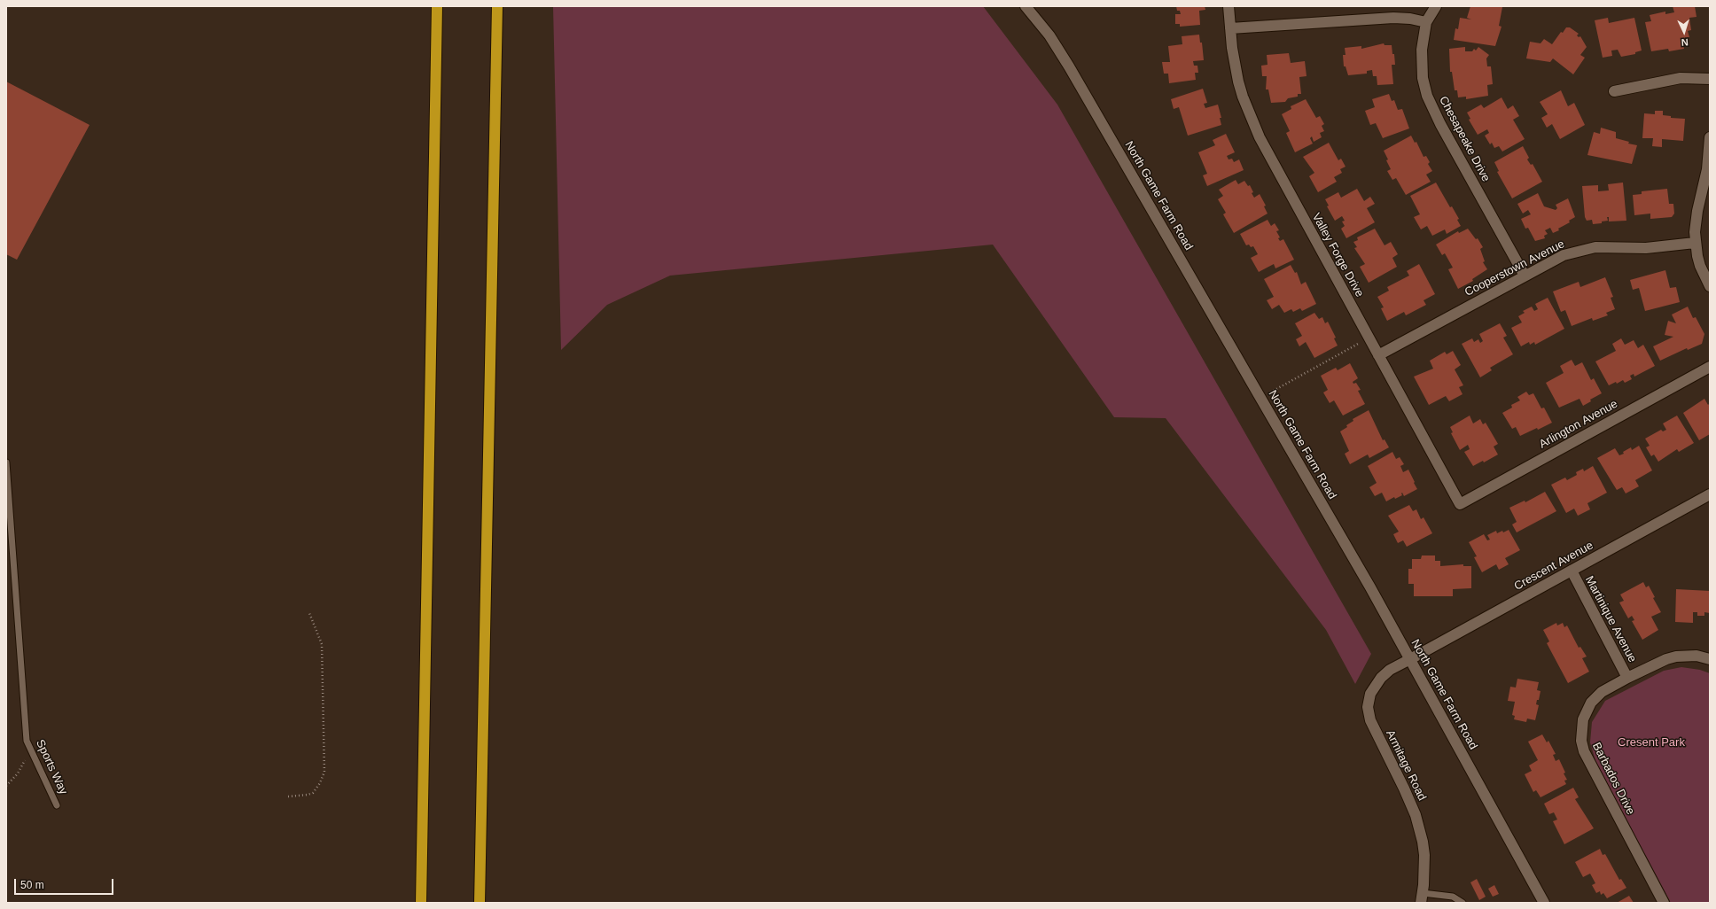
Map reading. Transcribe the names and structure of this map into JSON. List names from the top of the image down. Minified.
{"streets":{"street":["Chesapeake Drive","North Game Farm Road","Valley Forge Drive","Cooperstown Avenue","Arlington Avenue","Crescent Avenue","Martinique Avenue","Armitage Road","Barbados Drive"],"lane":["Sports Way"]},"crossings":[["Chesapeake Drive","Cooperstown Avenue"],["North Game Farm Road","Crescent Avenue"],["North Game Farm Road","Armitage Road"],["Valley Forge Drive","Cooperstown Avenue"],["Valley Forge Drive","Arlington Avenue"],["Crescent Avenue","Martinique Avenue"],["Crescent Avenue","Armitage Road"],["Martinique Avenue","Barbados Drive"]],"parks":["Cresent Park"],"scale_bar":"50 m","north":"bottom"}
